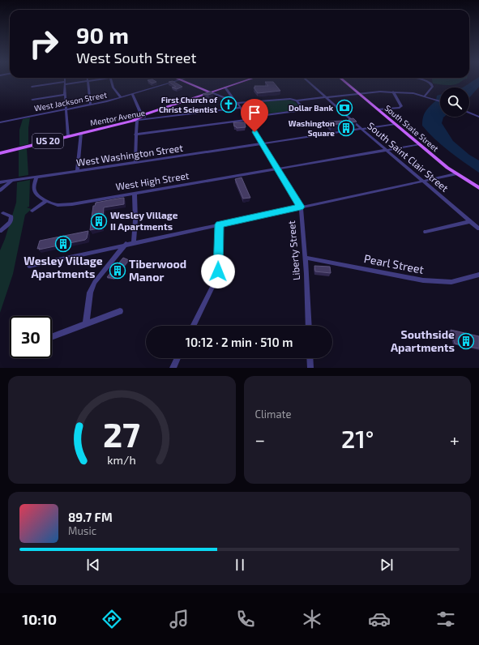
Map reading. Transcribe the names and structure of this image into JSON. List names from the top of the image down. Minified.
{"streets":{"main road":["Mentor Avenue","South State Street","US 20"],"street":["West Jackson Street","West Washington Street","South Saint Clair Street","West High Street","Liberty Street","Pearl Street"]},"crossings":[["Mentor Avenue","US 20"],["Mentor Avenue","Liberty Street"],["South State Street","West Washington Street"],["South State Street","West High Street"],["West Washington Street","South Saint Clair Street"],["West Washington Street","Liberty Street"],["South Saint Clair Street","West High Street"],["West High Street","Liberty Street"],["Liberty Street","Pearl Street"]],"places":{"church":["First Church of Christ Scientist"],"bank":["Dollar Bank"],"building":["Washington Square","Wesley Village II Apartments","Wesley Village Apartments","Tiberwood Manor","Southside Apartments"]},"page":{"turn":["90 m","West South Street"],"limit":"30","trip":"10:12 · 2 min · 510 m","tile":"Climate","heat":["−","21°","+"],"song":["89.7 FM","Music"],"tabs":"10:10","gauge":["27","km/h"]}}
